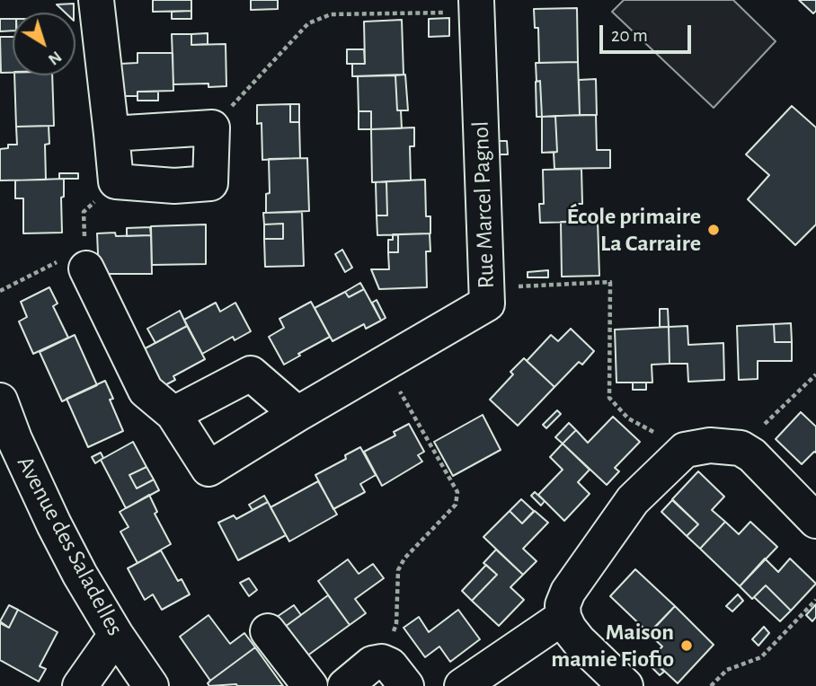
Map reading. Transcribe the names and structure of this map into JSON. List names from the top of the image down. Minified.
{"streets":{"street":["Rue Marcel Pagnol","Avenue des Saladelles"]},"places":["École primaire La Carraire","Maison mamie Fiofio"],"scale_bar":"20 m","north":"bottom right"}
